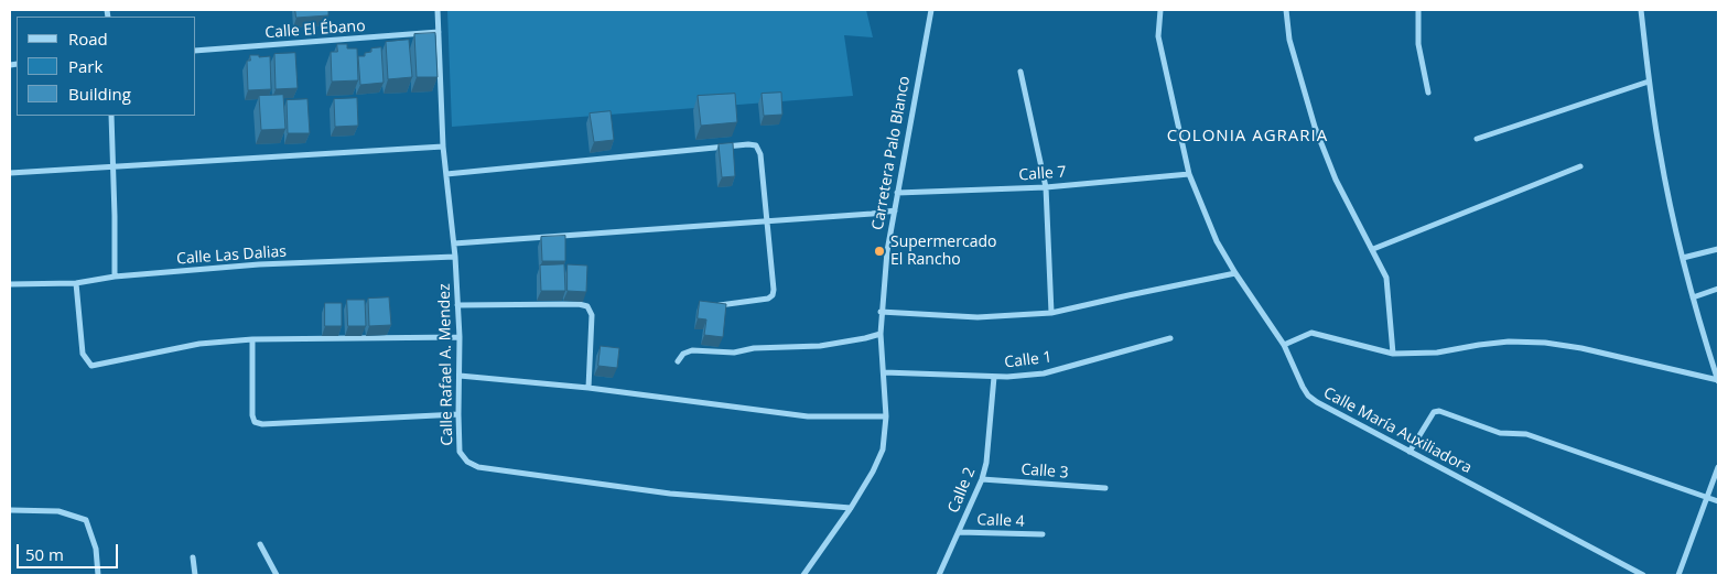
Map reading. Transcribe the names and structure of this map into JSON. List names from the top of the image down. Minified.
{"streets":{"street":["Calle El Ébano","Carretera Palo Blanco","Calle 7","Calle Las Dalias","Calle 1","Calle Rafael A. Mendez","Calle María Auxiliadora","Calle 3","Calle 2","Calle 4"]},"crossings":[["Calle El Ébano","Calle Rafael A. Mendez"],["Carretera Palo Blanco","Calle 7"],["Carretera Palo Blanco","Calle 1"],["Carretera Palo Blanco","Calle Rafael A. Mendez"],["Calle 7","Calle María Auxiliadora"],["Calle Las Dalias","Calle Rafael A. Mendez"],["Calle 1","Calle 2"],["Calle 3","Calle 2"],["Calle 2","Calle 4"]],"districts":["COLONIA AGRARIA"],"places":["Supermercado El Rancho"],"legend":["Road","Park","Building"],"scale_bar":"50 m"}
